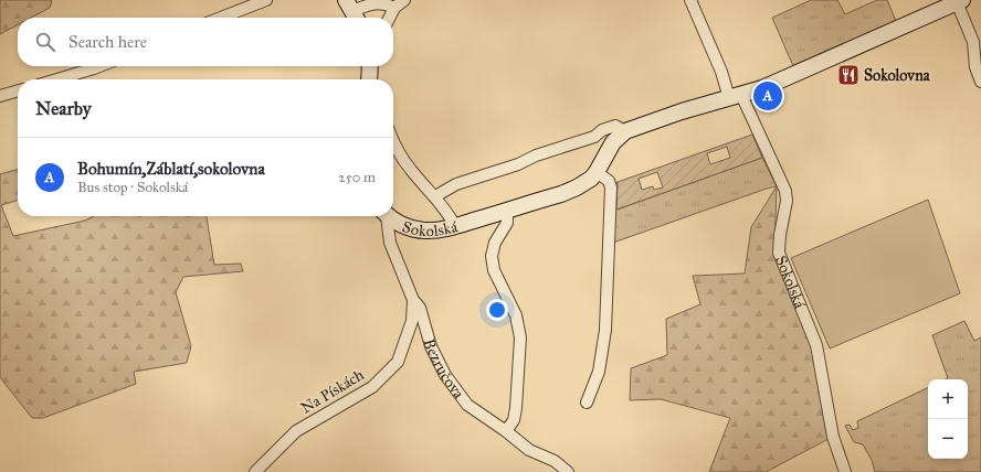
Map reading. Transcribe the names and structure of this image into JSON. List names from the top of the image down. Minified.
{"streets":{"main road":["Sokolská"],"street":["Bezručova","Na Pískách"]},"crossings":[["Bezručova","Na Pískách"]],"places":{"restaurant":["Sokolovna"]},"page":{"search":"Search here","pins":"A","heading":"Nearby","list":[{"mark":"A","name":"Bohumín,Záblatí,sokolovna","note":"Bus stop · Sokolská","value":"250 m"}],"map_buttons":["+","−"]}}
